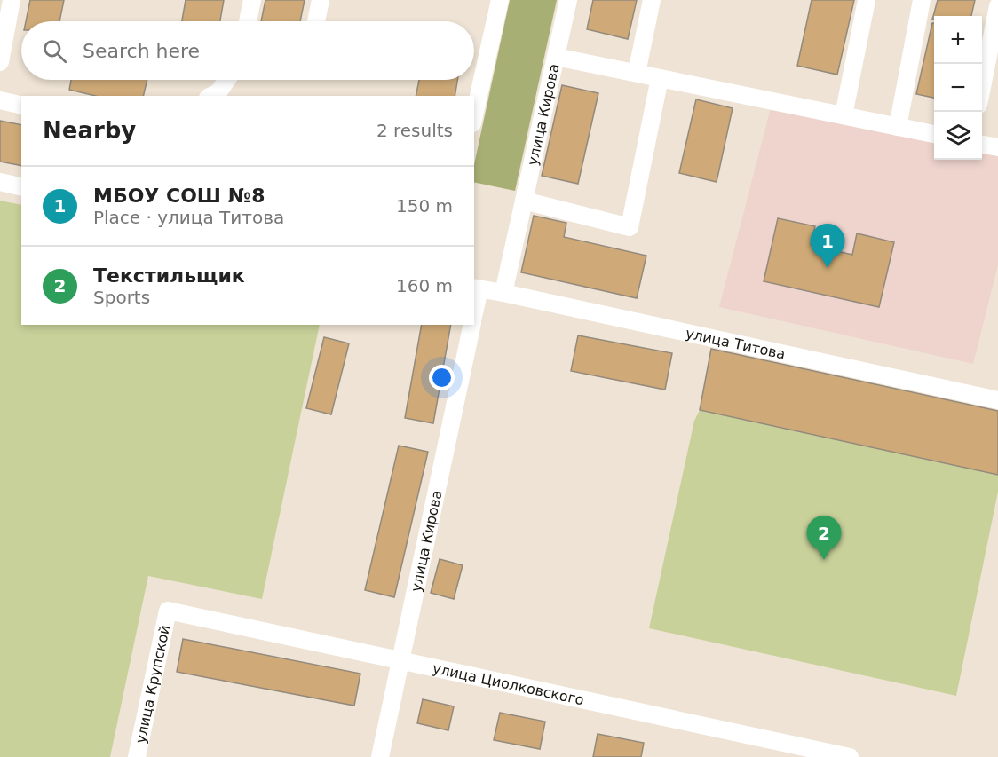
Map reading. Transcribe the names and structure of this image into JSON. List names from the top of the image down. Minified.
{"streets":{"street":["улица Кирова","улица Титова","улица Крупской","улица Циолковского"]},"crossings":[["улица Кирова","улица Титова"],["улица Кирова","улица Циолковского"],["улица Крупской","улица Циолковского"]],"page":{"map_buttons":["+","−"],"search":"Search here","heading":["Nearby","2 results"],"list":[{"mark":"1","name":"МБОУ СОШ №8","note":"Place · улица Титова","value":"150 m"},{"mark":"2","name":"Текстильщик","note":"Sports","value":"160 m"}],"pins":["1","2"]}}
